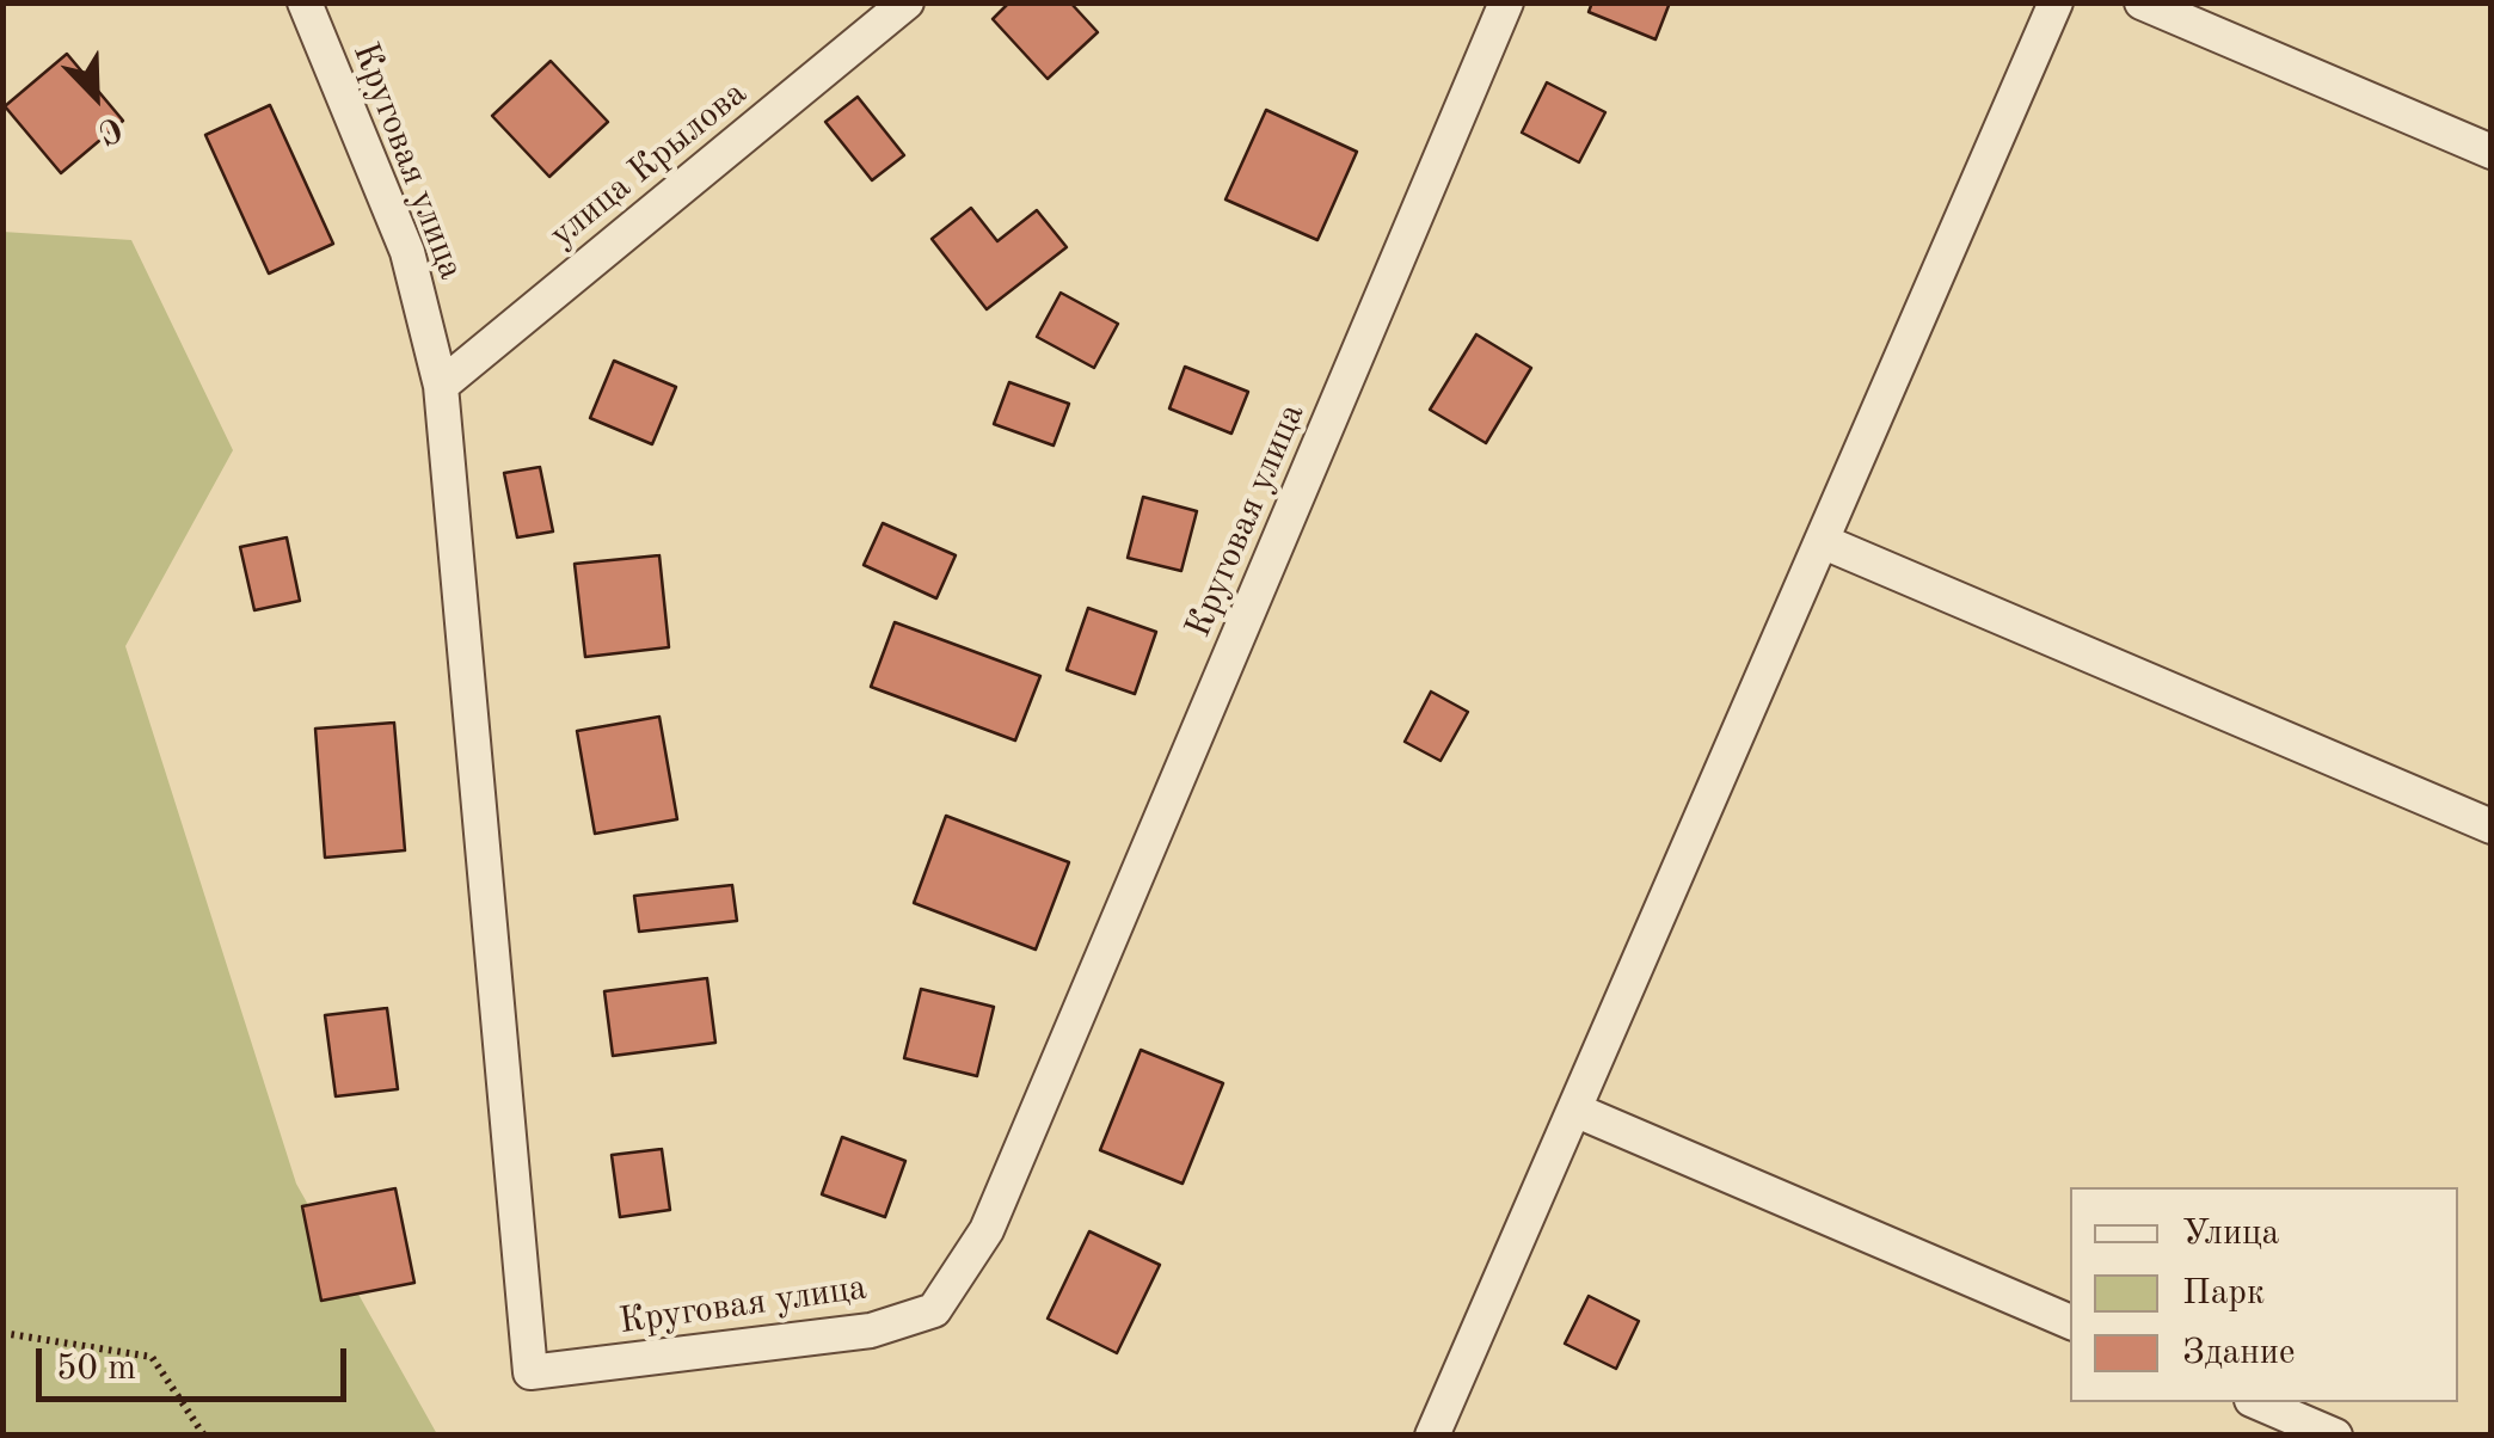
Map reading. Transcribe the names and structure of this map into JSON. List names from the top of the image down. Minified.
{"streets":{"street":["Круговая улица","улица Крылова"]},"crossings":[["Круговая улица","улица Крылова"]],"legend":["Улица","Парк","Здание"],"scale_bar":"50 m","north":"bottom right"}
